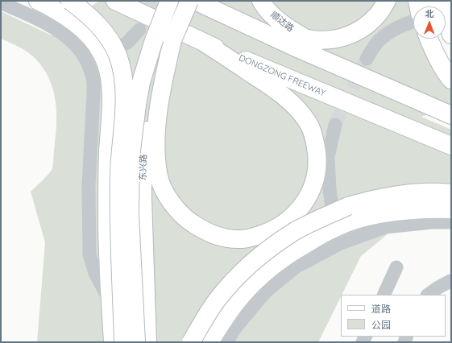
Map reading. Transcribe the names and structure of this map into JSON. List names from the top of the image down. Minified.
{"streets":{"main road":["顺达路","DONGZONG FREEWAY","东兴路"]},"legend":["道路","公园"],"north":"top"}
